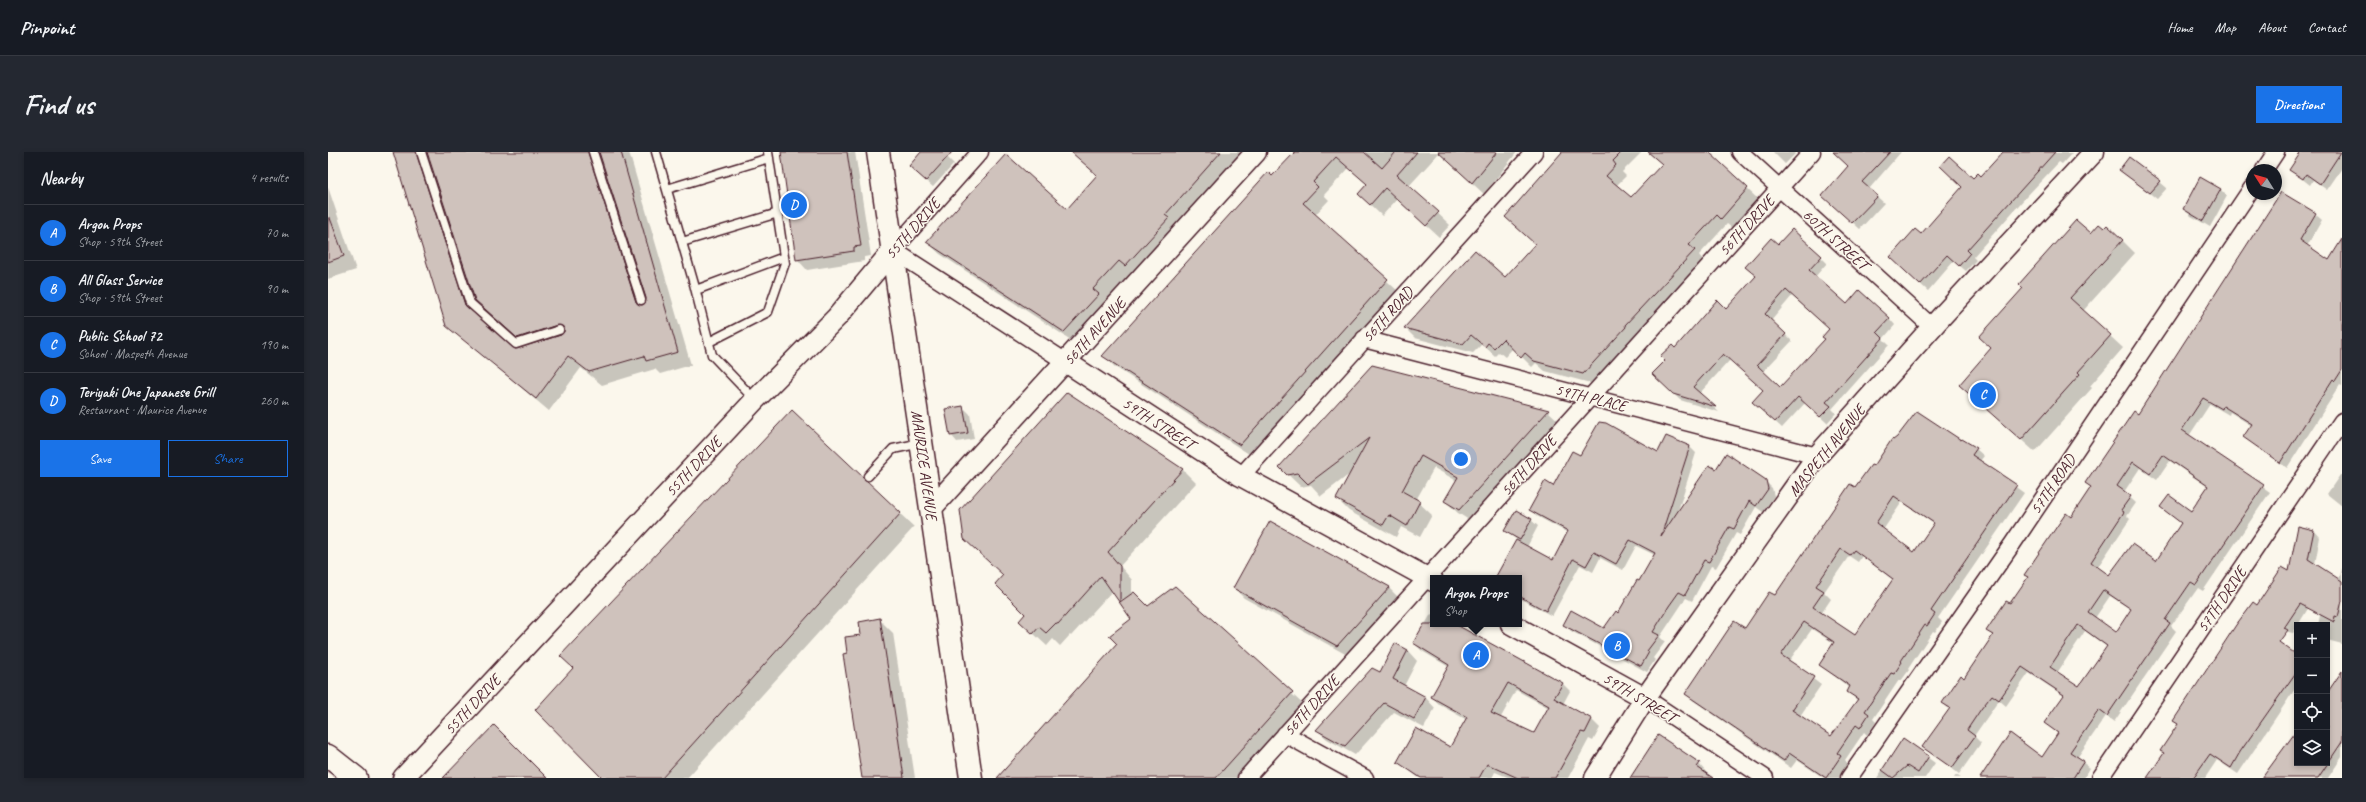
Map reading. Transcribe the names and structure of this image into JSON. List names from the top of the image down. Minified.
{"streets":{"main road":["MAURICE AVENUE"],"street":["56TH DRIVE","55TH DRIVE","60TH STREET","56TH ROAD","56TH AVENUE","59TH PLACE","59TH STREET","MASPETH AVENUE","57TH ROAD","57TH DRIVE"]},"crossings":[["56TH DRIVE","60TH STREET"],["56TH DRIVE","59TH PLACE"],["56TH DRIVE","59TH STREET"],["55TH DRIVE","59TH STREET"],["55TH DRIVE","MAURICE AVENUE"],["60TH STREET","MASPETH AVENUE"],["56TH ROAD","59TH PLACE"],["56TH ROAD","59TH STREET"],["56TH AVENUE","59TH STREET"],["56TH AVENUE","MAURICE AVENUE"],["59TH PLACE","MASPETH AVENUE"],["59TH STREET","MASPETH AVENUE"],["59TH STREET","MAURICE AVENUE"]],"north":"top left","page":{"header":"Pinpoint","nav":["Home","Map","About","Contact"],"buttons":["Directions",["Save","Share"]],"title":"Find us","heading":["Nearby","4 results"],"pins":["D","C","B","A"],"list":[{"mark":"A","name":"Argon Props","note":"Shop · 59th Street","value":"70 m"},{"mark":"B","name":"All Glass Service","note":"Shop · 59th Street","value":"90 m"},{"mark":"C","name":"Public School 72","note":"School · Maspeth Avenue","value":"190 m"},{"mark":"D","name":"Teriyaki One Japanese Grill","note":"Restaurant · Maurice Avenue","value":"260 m"}],"popup":["Argon Props","Shop"],"map_buttons":["+","−"]}}
